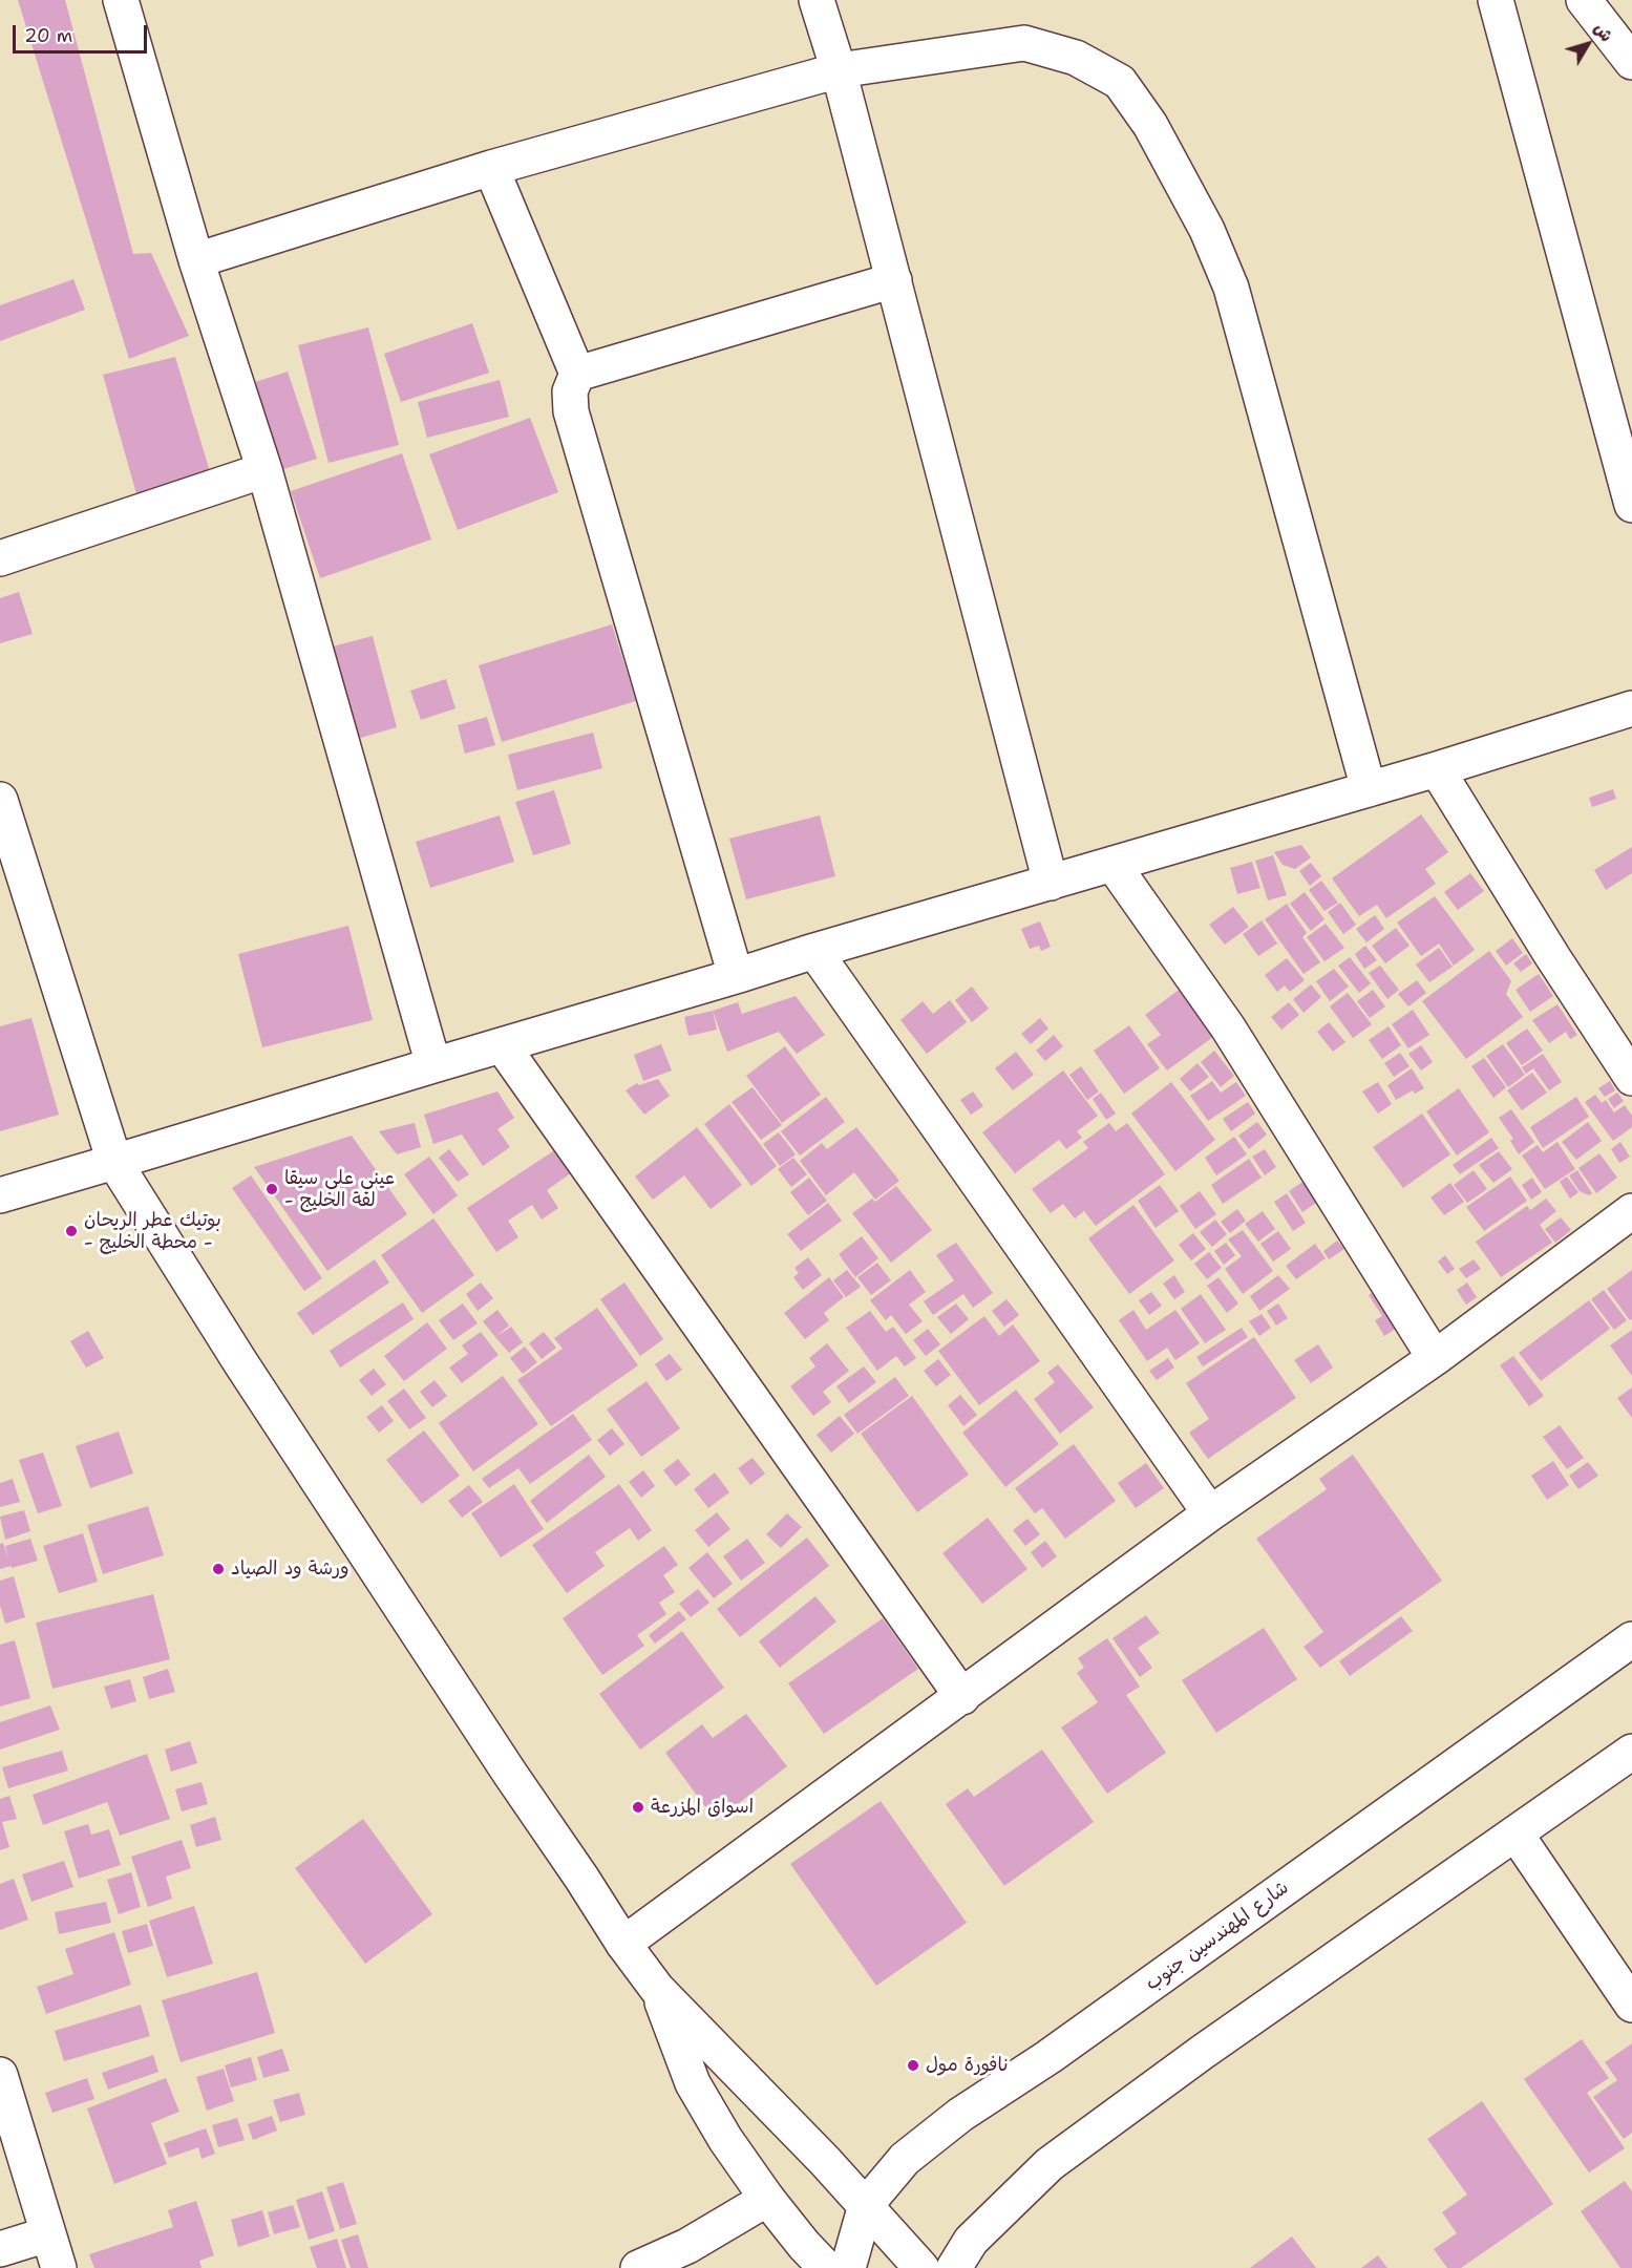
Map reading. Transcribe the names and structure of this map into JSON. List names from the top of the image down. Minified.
{"streets":{"main road":["شارع المهندسين جنوب"]},"places":["عيني على سيقا - لفة الخليج","بوتيك عطر الريحان - محطة الخليج -","ورشة ود الصياد","اسواق المزرعة","نافورة مول"],"scale_bar":"20 m","north":"top right"}
